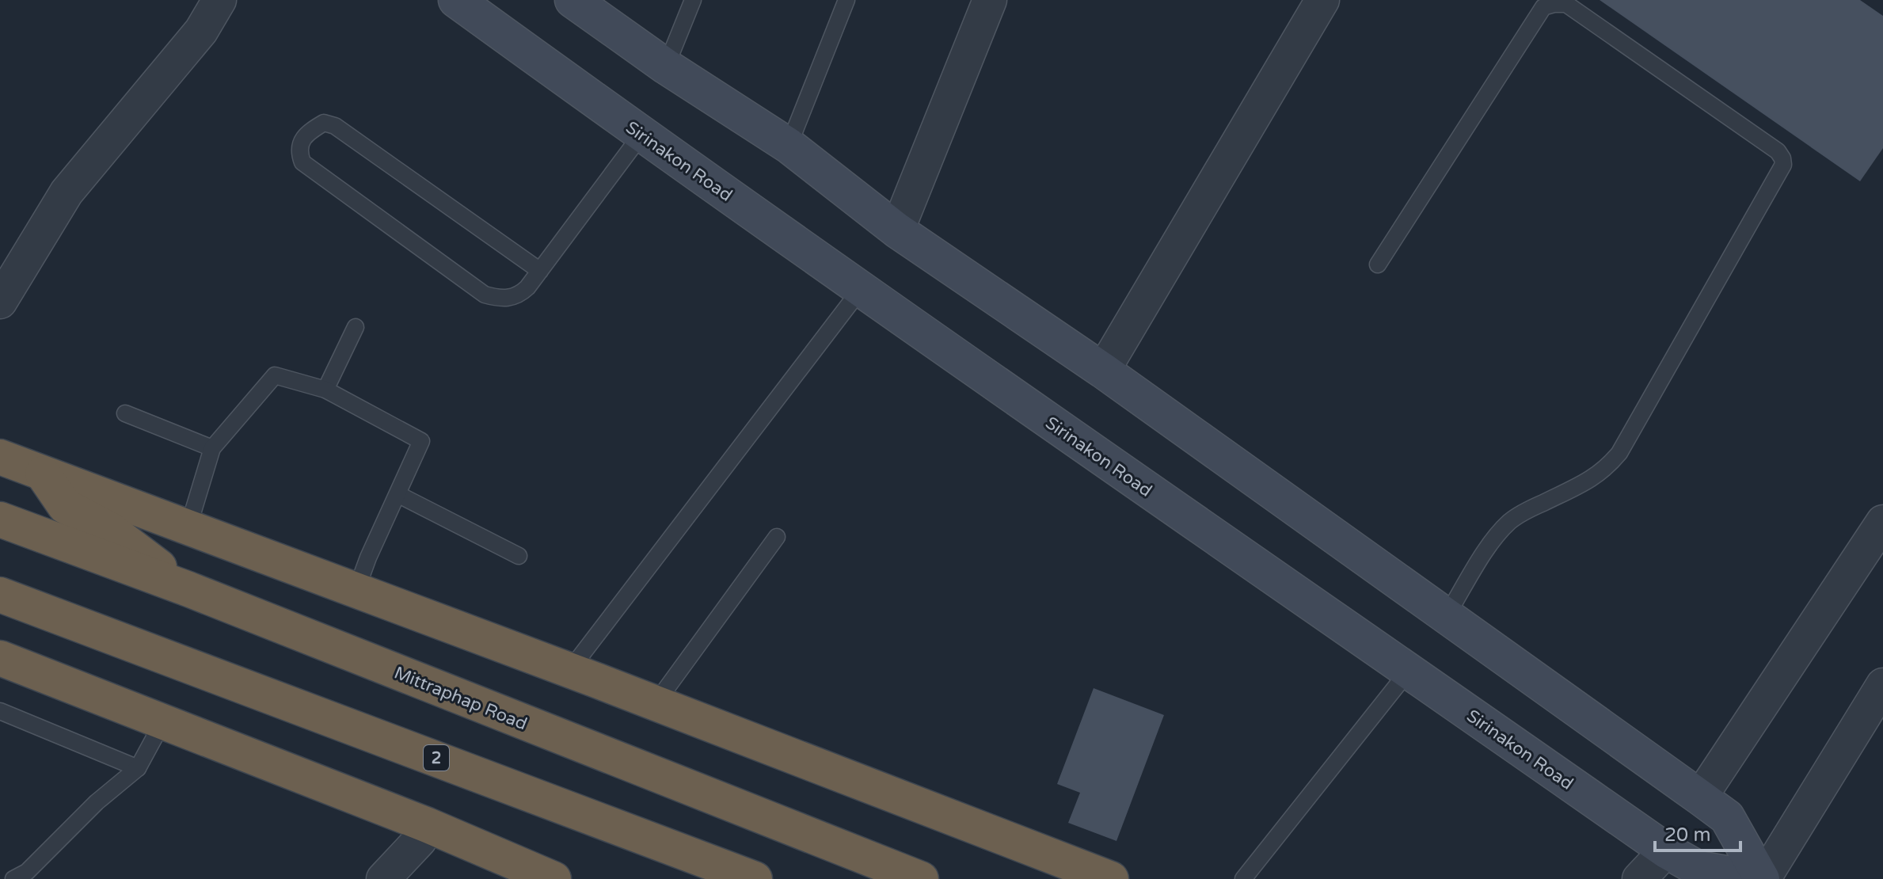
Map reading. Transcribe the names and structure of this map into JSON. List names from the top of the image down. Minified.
{"streets":{"highway":["Mittraphap Road","2"],"street":["Sirinakon Road"]},"scale_bar":"20 m"}
